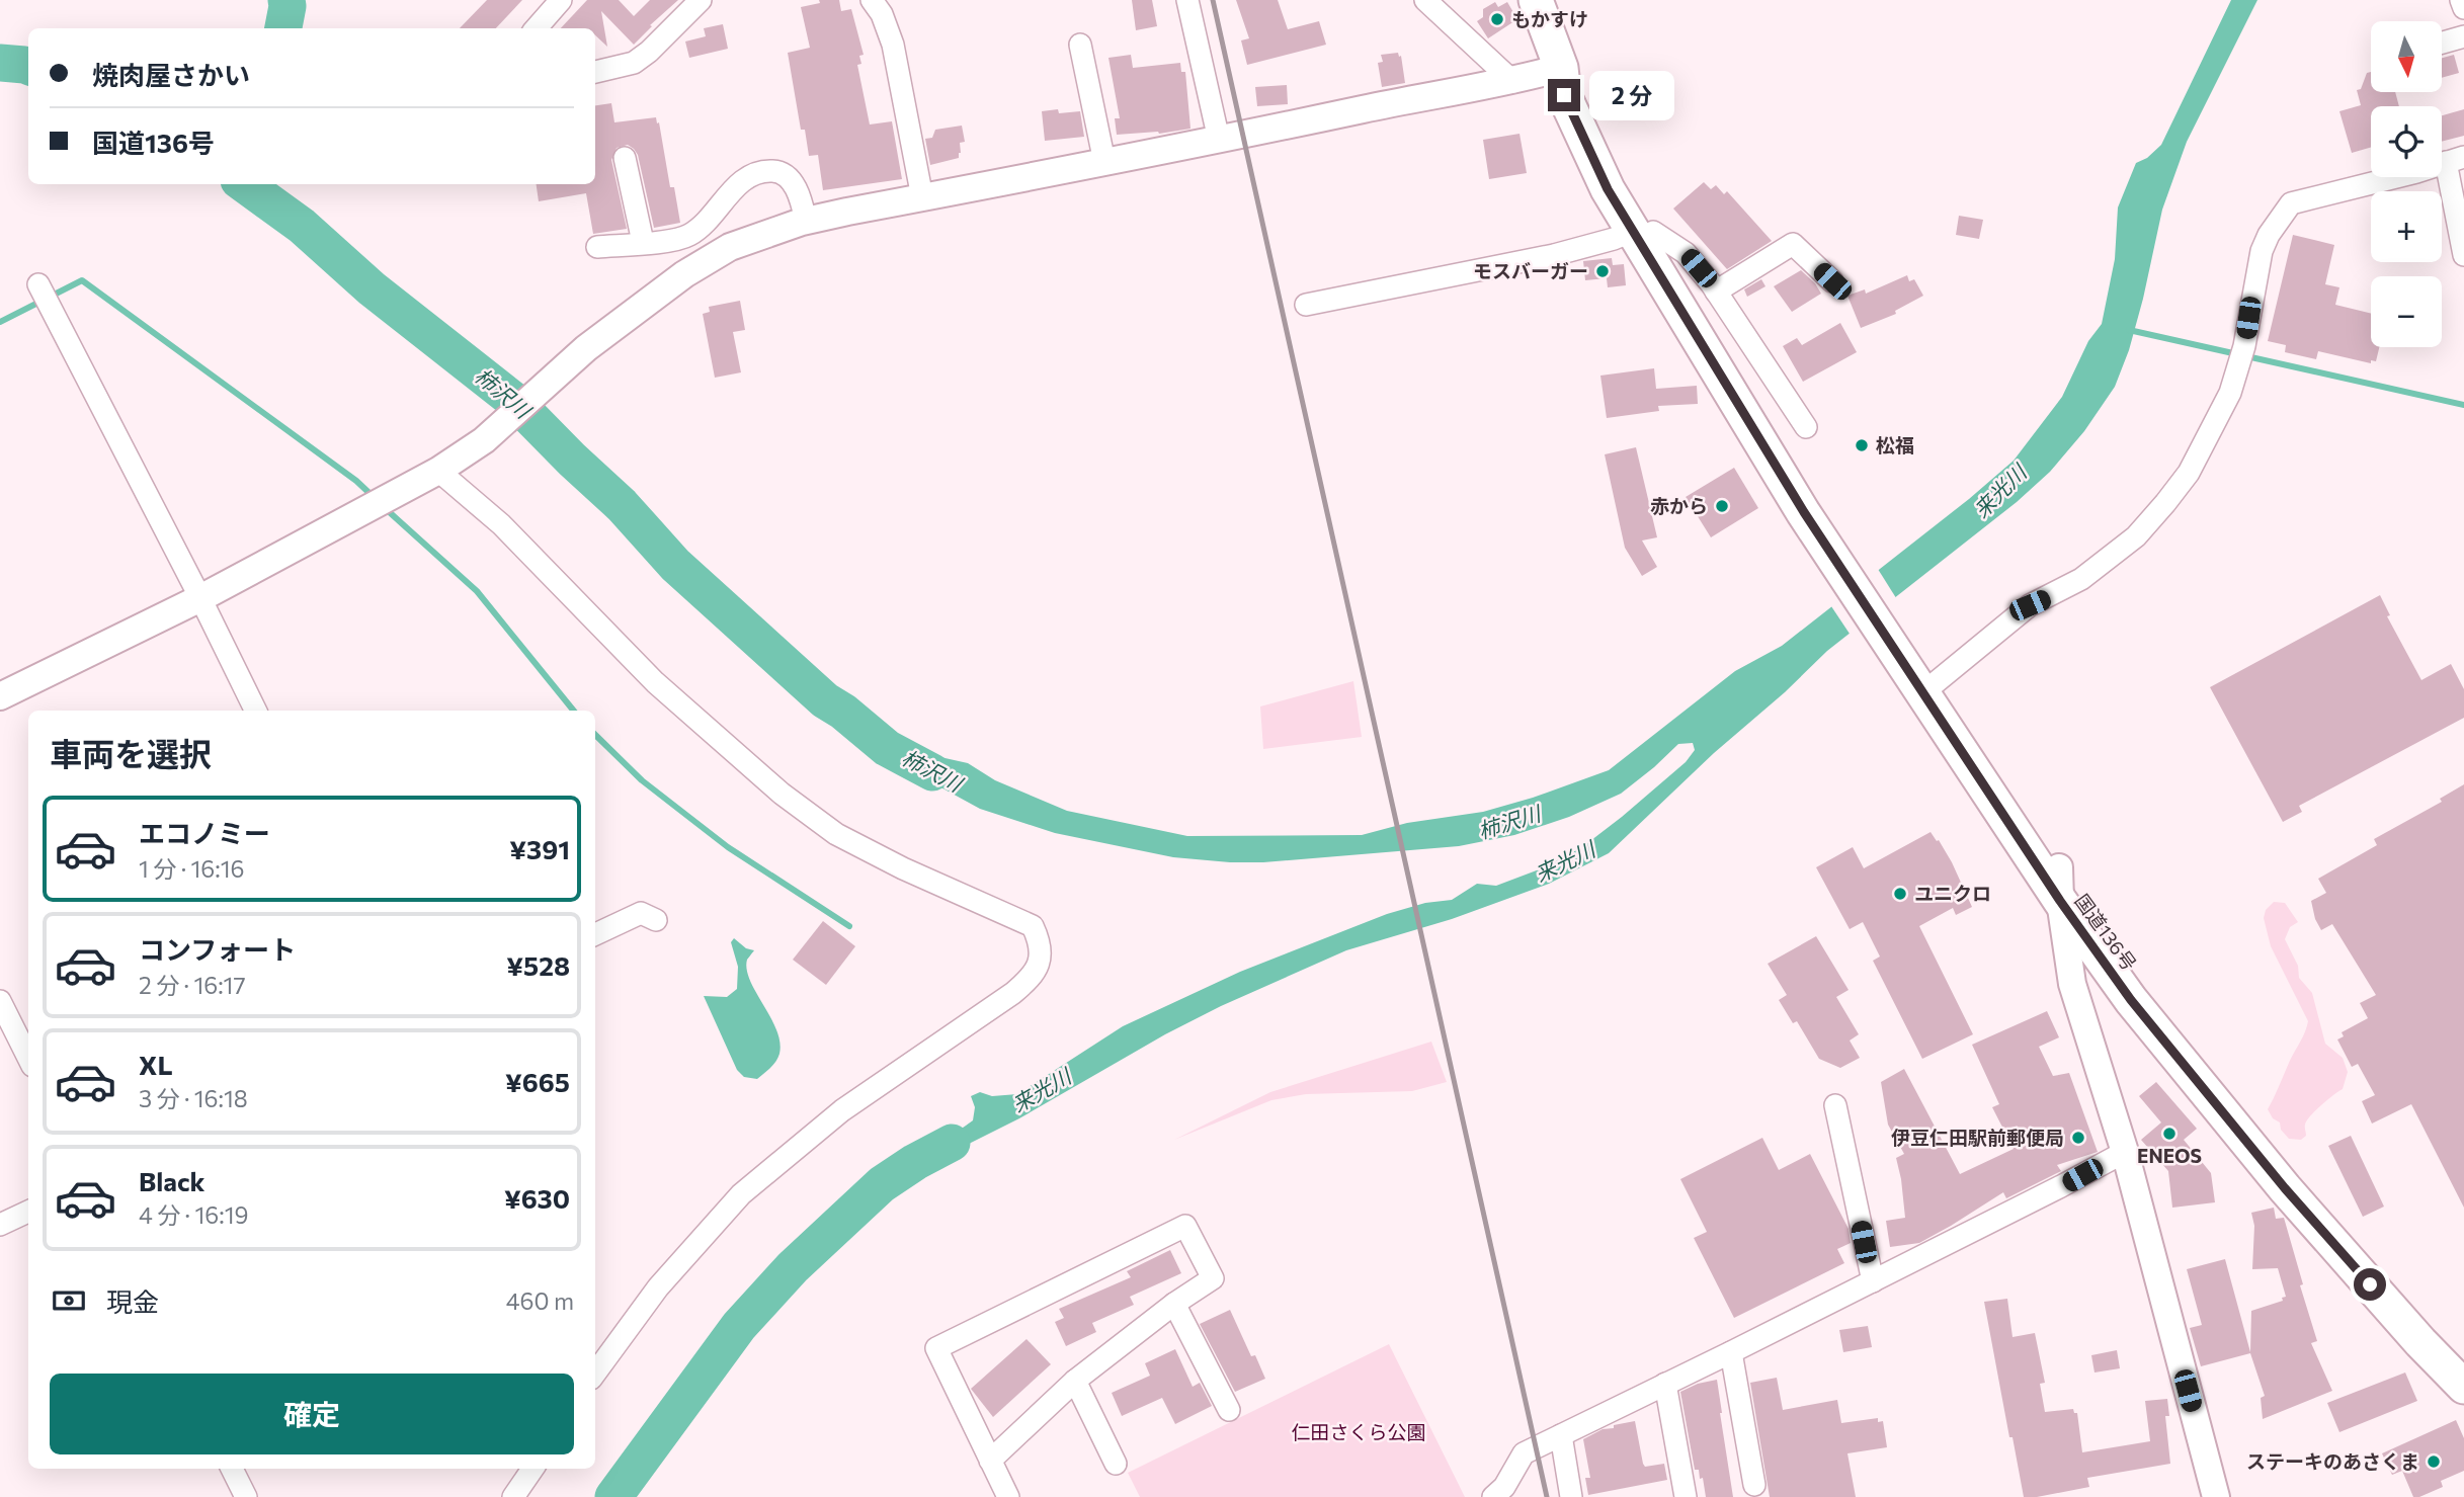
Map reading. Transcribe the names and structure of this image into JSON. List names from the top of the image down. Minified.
{"streets":{"highway":["国道136号"]},"water":["柿沢川","来光川"],"parks":["仁田さくら公園"],"places":["もかすけ","モスバーガー","松福","赤から","ユニクロ","ENEOS","伊豆仁田駅前郵便局","ステーキのあさくま"],"north":"bottom","page":{"map_buttons":["+","−"],"banner":["焼肉屋さかい","国道136号"],"bubble":"2 分","heading":"車両を選択","list":[{"name":"エコノミー","note":"1 分 · 16:16","value":"¥391"},{"name":"コンフォート","note":"2 分 · 16:17","value":"¥528"},{"name":"XL","note":"3 分 · 16:18","value":"¥665"},{"name":"Black","note":"4 分 · 16:19","value":"¥630"}],"pay":["現金","460 m"],"buttons":"確定"}}
